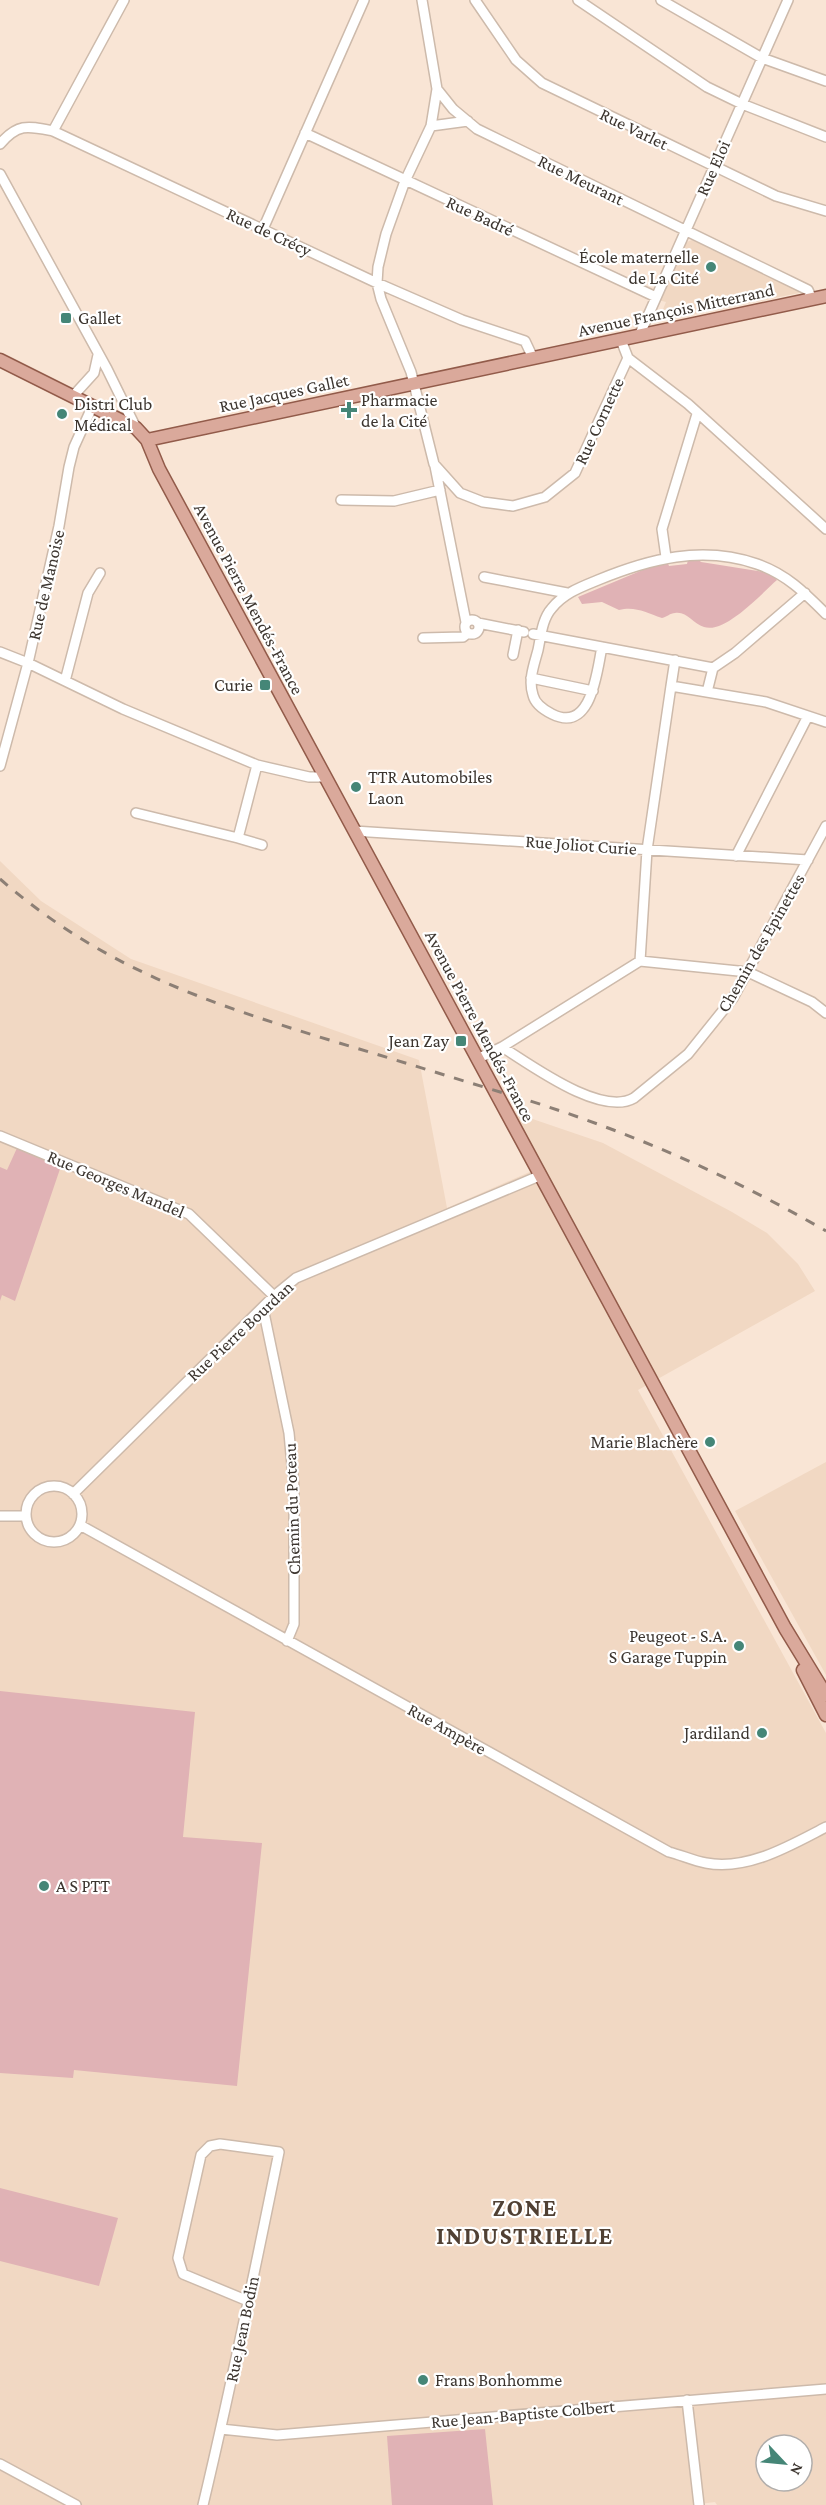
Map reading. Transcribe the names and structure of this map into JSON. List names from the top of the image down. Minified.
{"streets":{"main road":["Avenue François Mitterrand","Rue Jacques Gallet","Avenue Pierre Mendés-France"],"street":["Rue Varlet","Rue Eloi","Rue Meurant","Rue Badré","Rue de Crécy","Rue Cornette","Rue de Manoise","Rue Joliot Curie","Chemin des Epinettes","Rue Georges Mandel","Rue Pierre Bourdan","Chemin du Poteau","Rue Ampère","Rue Jean Bodin","Rue Jean-Baptiste Colbert"]},"crossings":[["Rue Varlet","Rue Eloi"],["Rue Eloi","Rue Meurant"],["Rue Eloi","Rue Badré"],["Rue Eloi","Avenue François Mitterrand"],["Rue Meurant","Avenue François Mitterrand"],["Rue de Crécy","Avenue François Mitterrand"],["Rue de Crécy","Rue Jacques Gallet"],["Rue de Crécy","Rue Cornette"],["Avenue François Mitterrand","Rue Jacques Gallet"],["Avenue François Mitterrand","Rue Cornette"],["Rue Jacques Gallet","Rue Cornette"],["Rue Jacques Gallet","Avenue Pierre Mendés-France"],["Rue de Manoise","Avenue Pierre Mendés-France"],["Avenue Pierre Mendés-France","Rue Joliot Curie"],["Avenue Pierre Mendés-France","Rue Pierre Bourdan"],["Rue Joliot Curie","Chemin des Epinettes"],["Rue Georges Mandel","Rue Pierre Bourdan"],["Rue Pierre Bourdan","Chemin du Poteau"],["Rue Pierre Bourdan","Rue Ampère"],["Chemin du Poteau","Rue Ampère"],["Rue Jean Bodin","Rue Jean-Baptiste Colbert"]],"districts":["ZONE INDUSTRIELLE"],"places":{"other":["École maternelle de La Cité","Distri Club Médical","TTR Automobiles Laon","Marie Blachère","Peugeot - S.A. S Garage Tuppin","Jardiland","A S PTT","Frans Bonhomme"],"transit":["Gallet","Curie","Jean Zay"],"health":["Pharmacie de la Cité"]},"north":"bottom right"}
